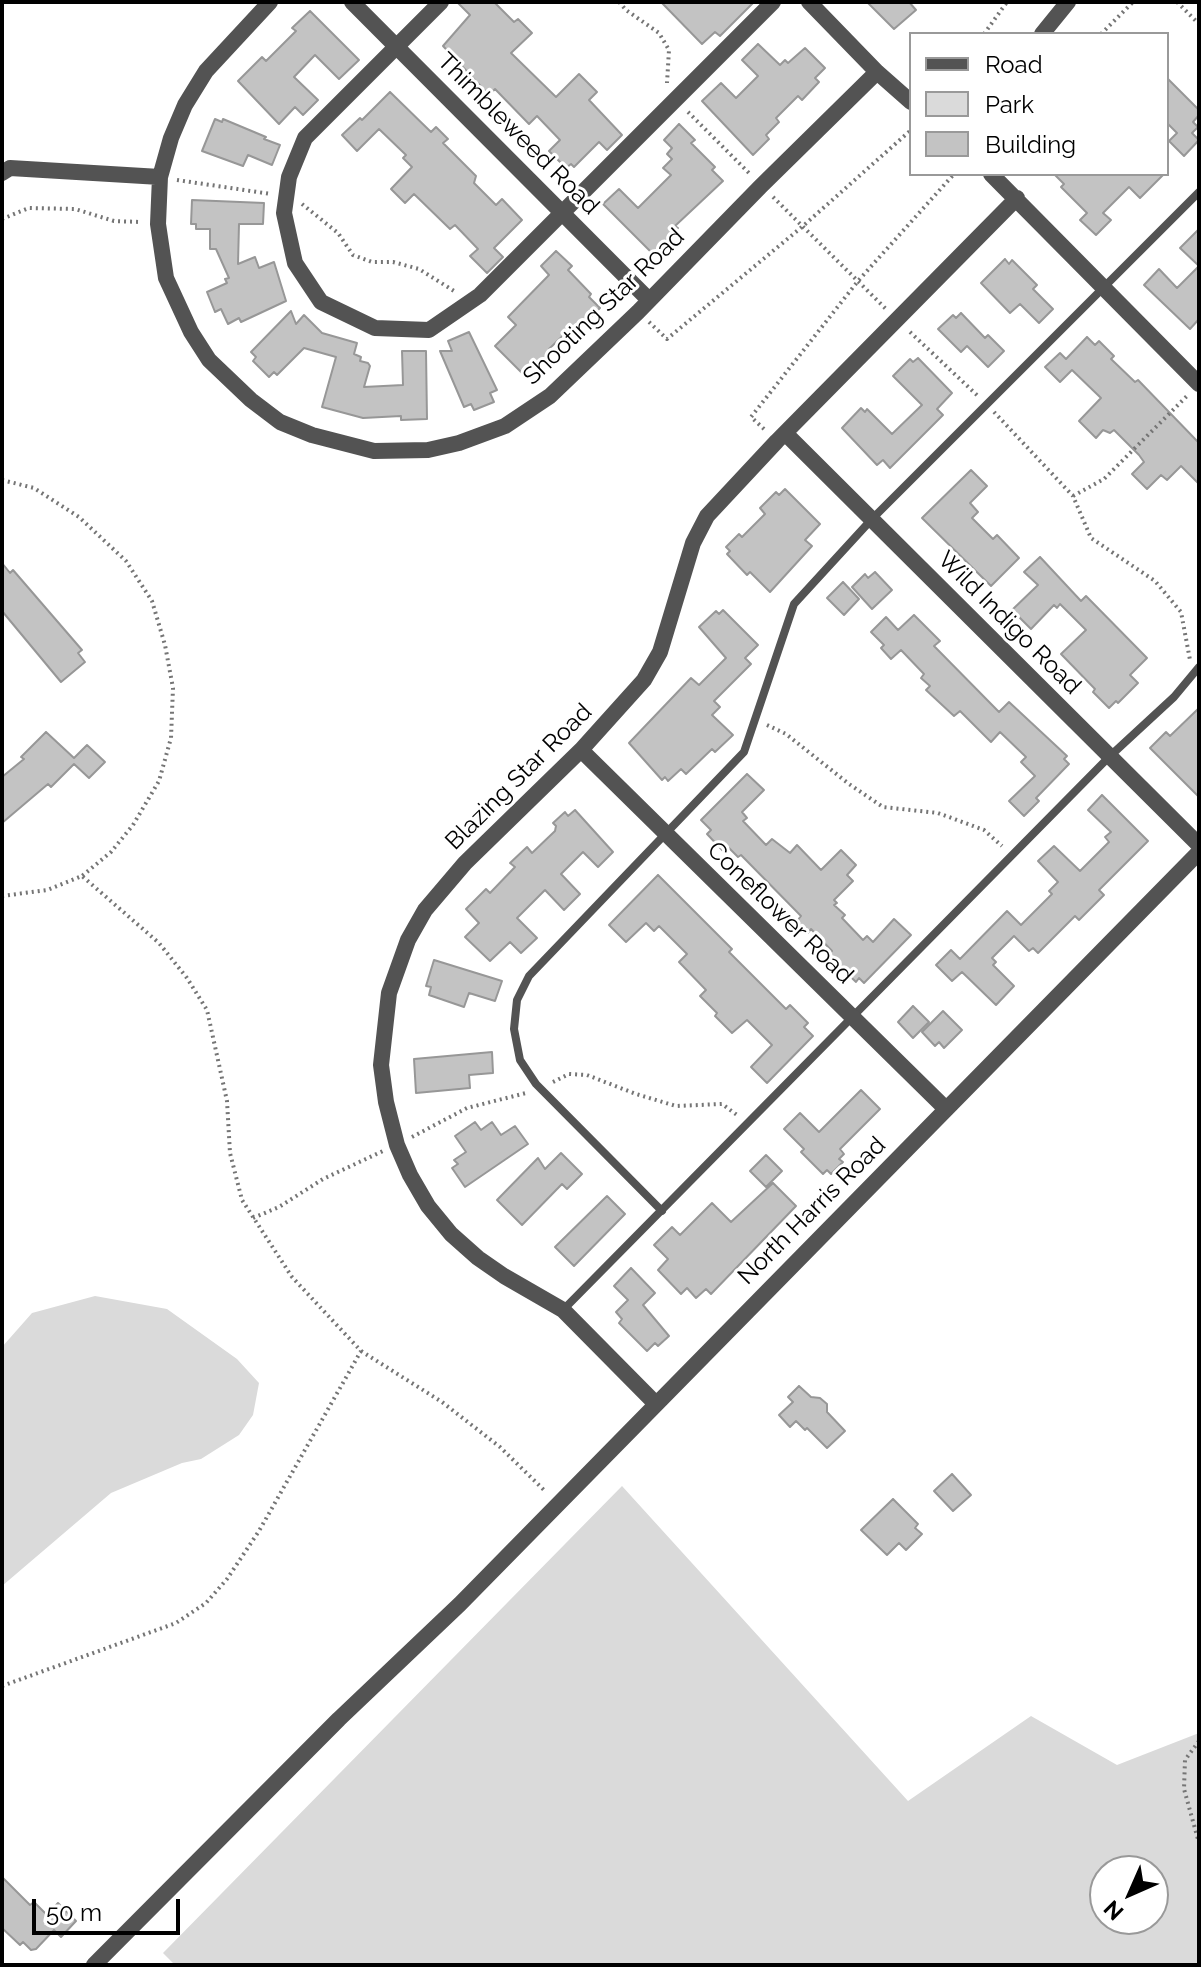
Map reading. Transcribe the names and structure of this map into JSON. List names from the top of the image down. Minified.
{"streets":{"street":["Thimbleweed Road","Shooting Star Road","Wild Indigo Road","Blazing Star Road","Coneflower Road","North Harris Road"]},"crossings":[["Thimbleweed Road","Shooting Star Road"],["Wild Indigo Road","Blazing Star Road"],["Blazing Star Road","Coneflower Road"],["Blazing Star Road","North Harris Road"],["Coneflower Road","North Harris Road"]],"legend":["Road","Park","Building"],"scale_bar":"50 m","north":"bottom left"}
